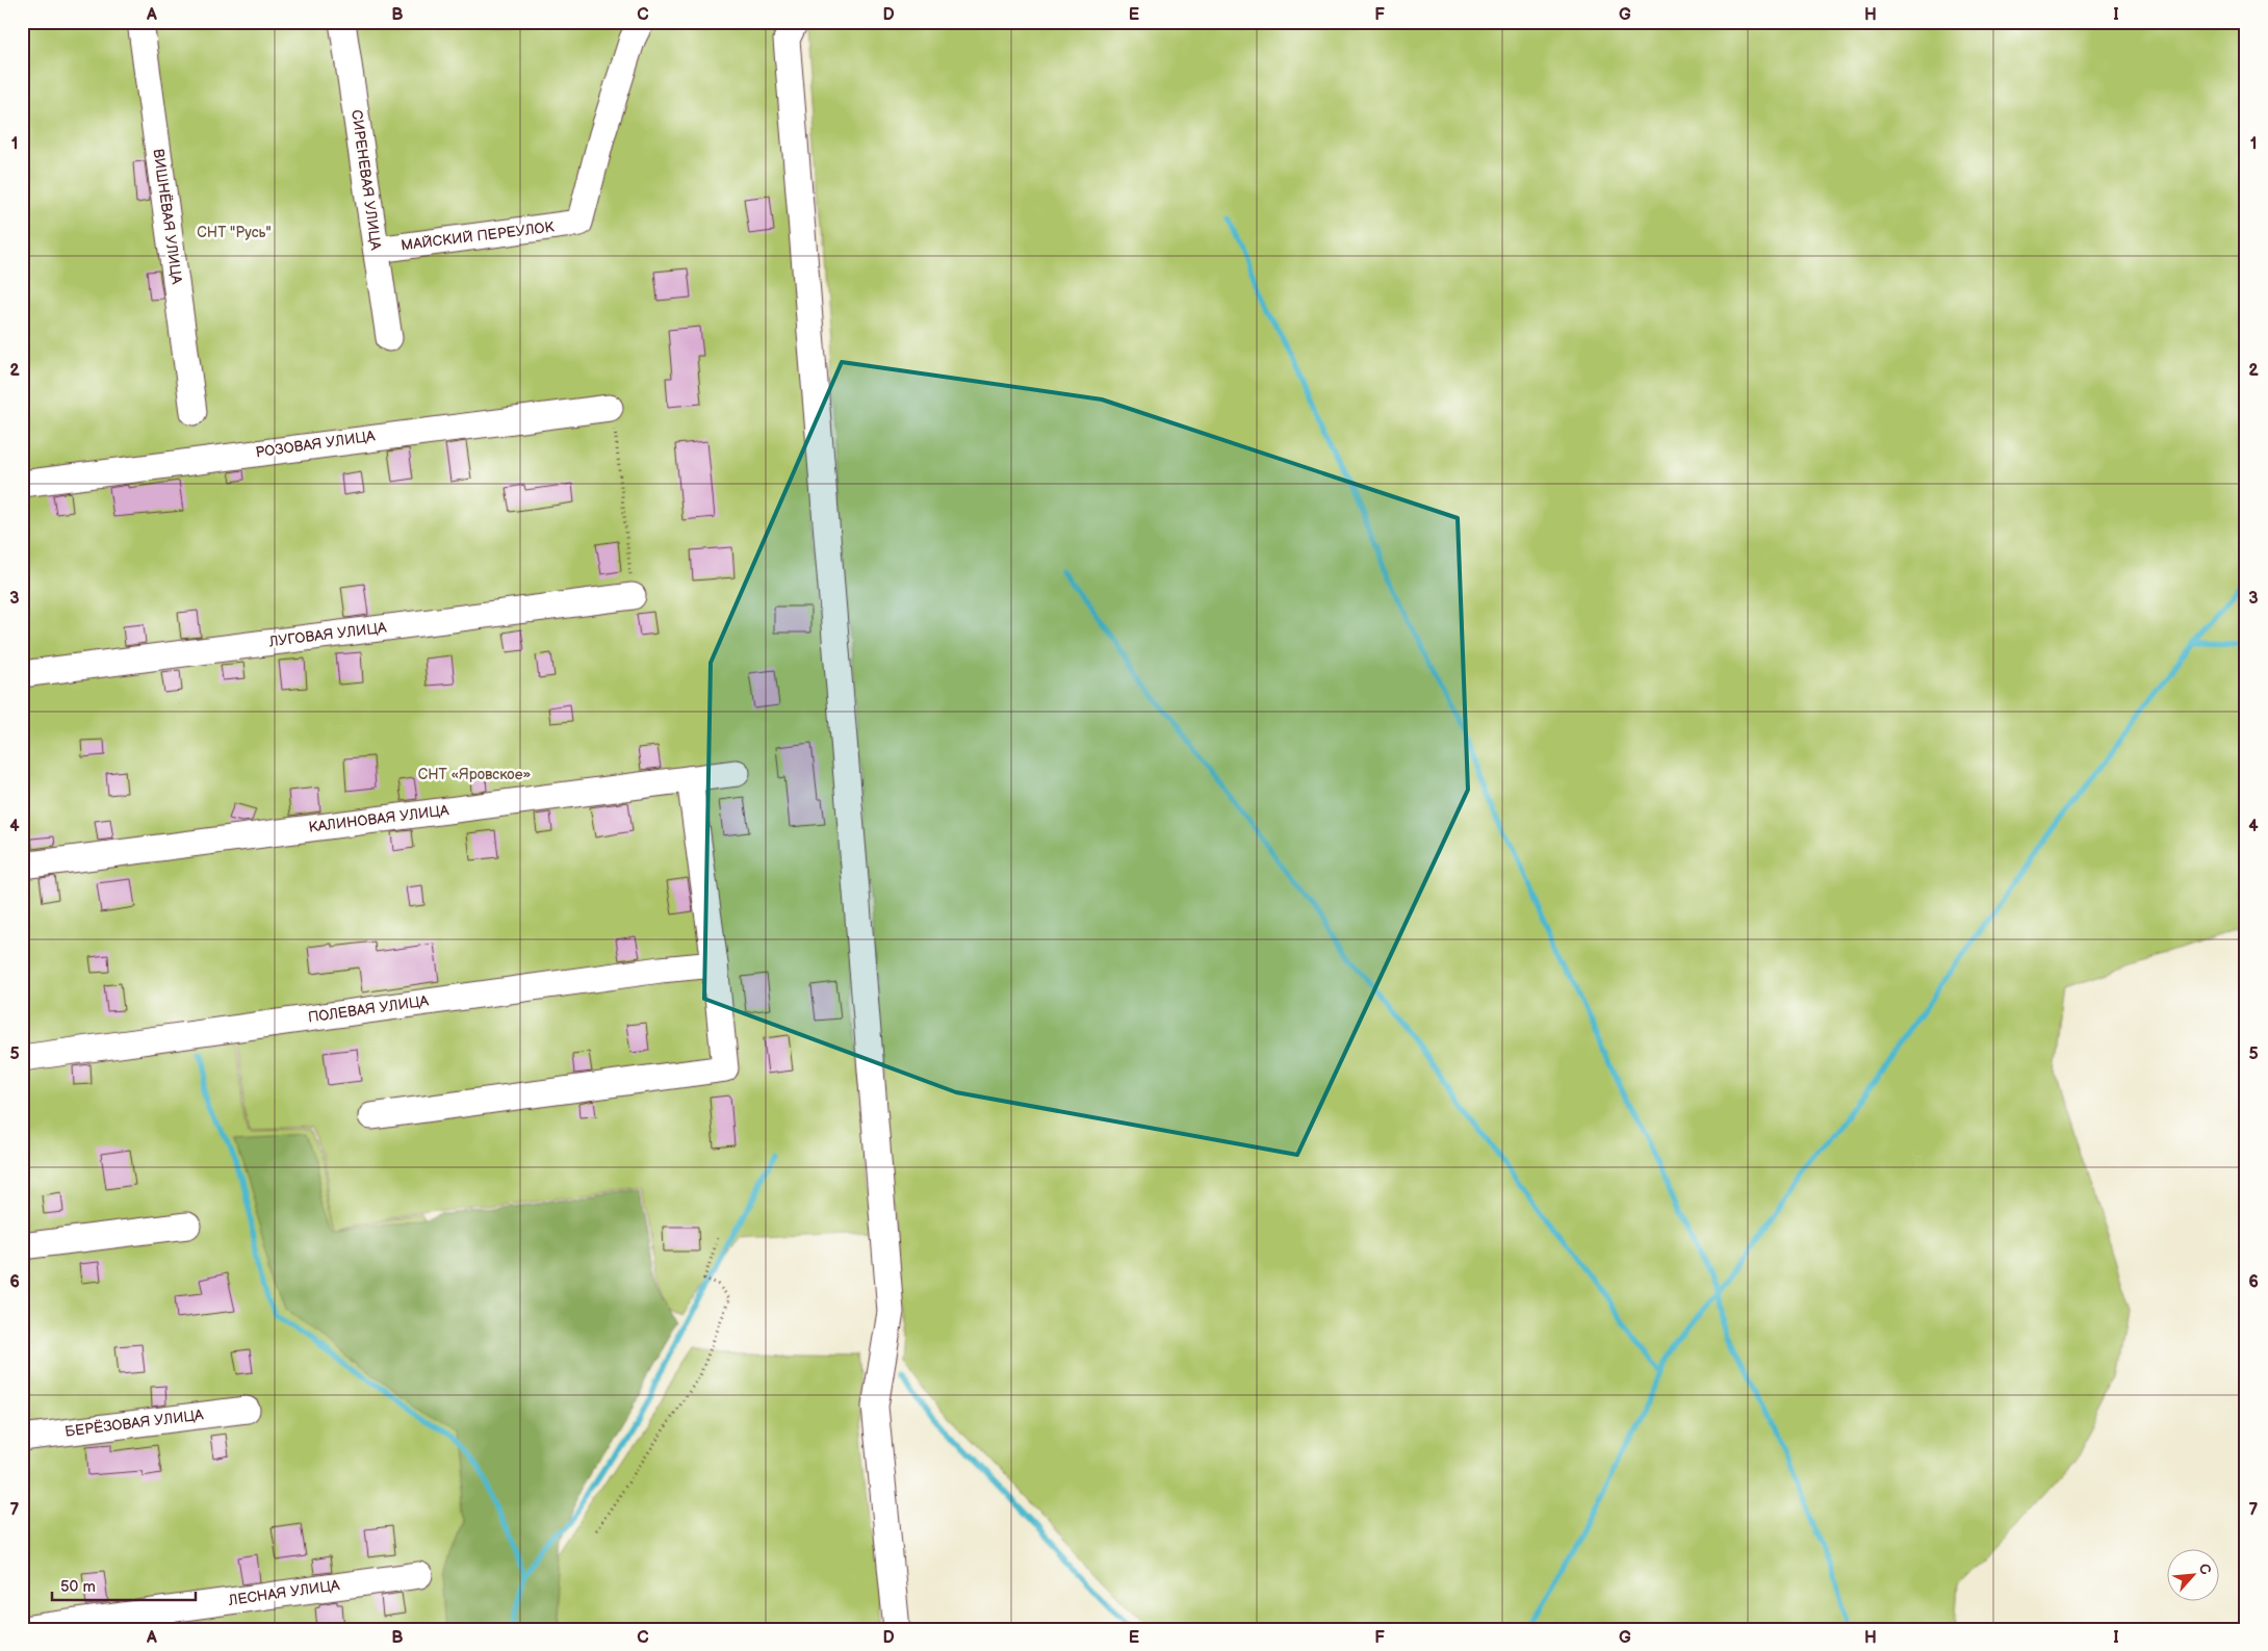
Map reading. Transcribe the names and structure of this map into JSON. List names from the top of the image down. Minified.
{"streets":{"street":["СИРЕНЕВАЯ УЛИЦА","ВИШНЁВАЯ УЛИЦА","МАЙСКИЙ ПЕРЕУЛОК","РОЗОВАЯ УЛИЦА","ЛУГОВАЯ УЛИЦА","КАЛИНОВАЯ УЛИЦА","ПОЛЕВАЯ УЛИЦА","БЕРЁЗОВАЯ УЛИЦА","ЛЕСНАЯ УЛИЦА"]},"crossings":[["СИРЕНЕВАЯ УЛИЦА","МАЙСКИЙ ПЕРЕУЛОК"]],"parks":["СНТ \"Русь\"","СНТ «Яровское»"],"scale_bar":"50 m","north":"top right","grid":{"columns":["A","B","C","D","E","F","G","H","I"],"rows":["1","2","3","4","5","6","7"]}}
